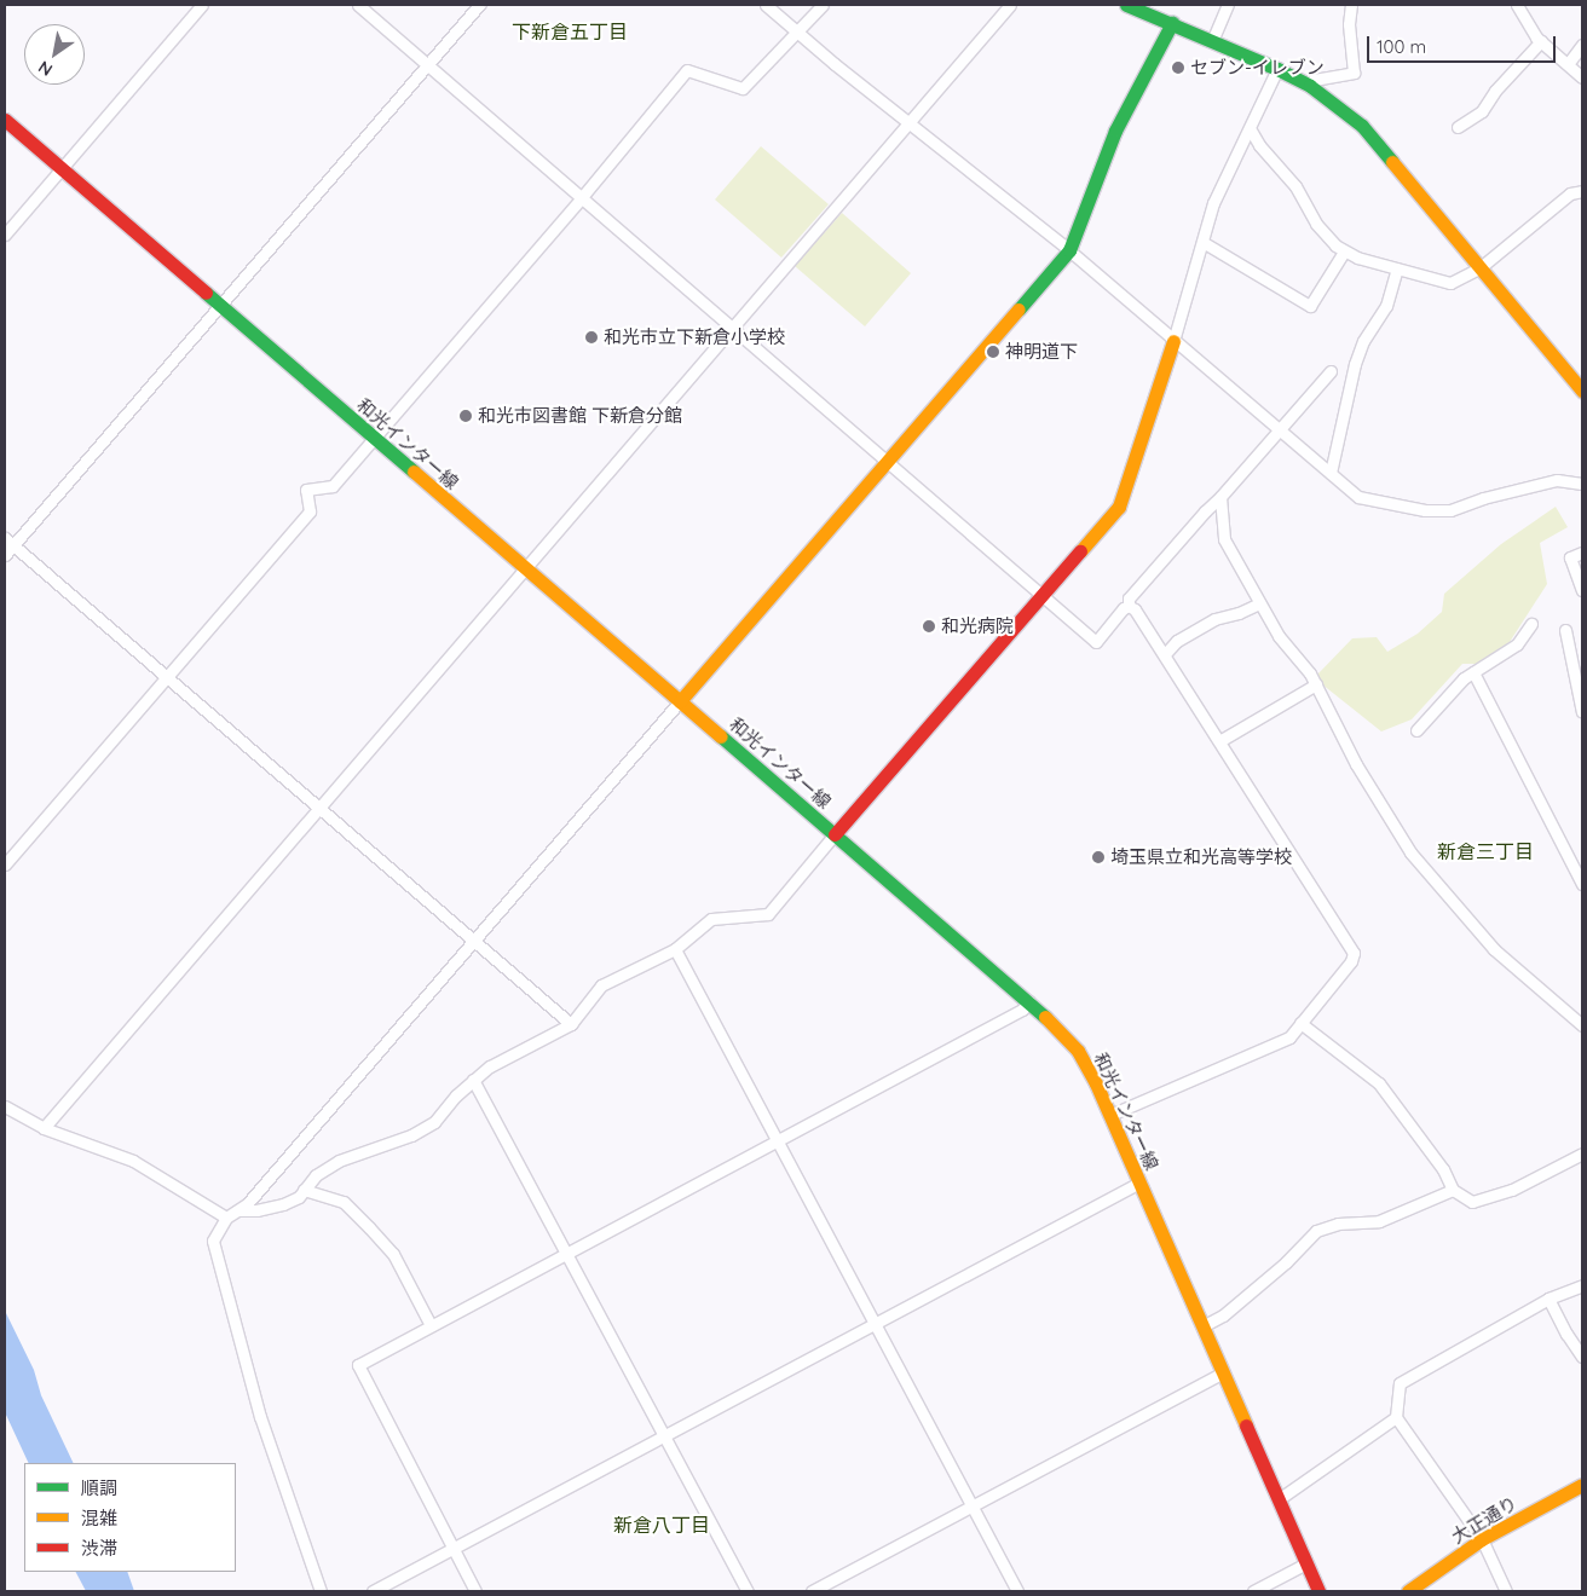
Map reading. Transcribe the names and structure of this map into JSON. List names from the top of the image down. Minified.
{"streets":{"main road":["和光インター線","大正通り"]},"districts":["下新倉五丁目","新倉三丁目","新倉八丁目"],"places":["セブン-イレブン","和光市立下新倉小学校","神明道下","和光市図書館 下新倉分館","和光病院","埼玉県立和光高等学校"],"legend":["順調","混雑","渋滞"],"scale_bar":"100 m","north":"bottom left"}
